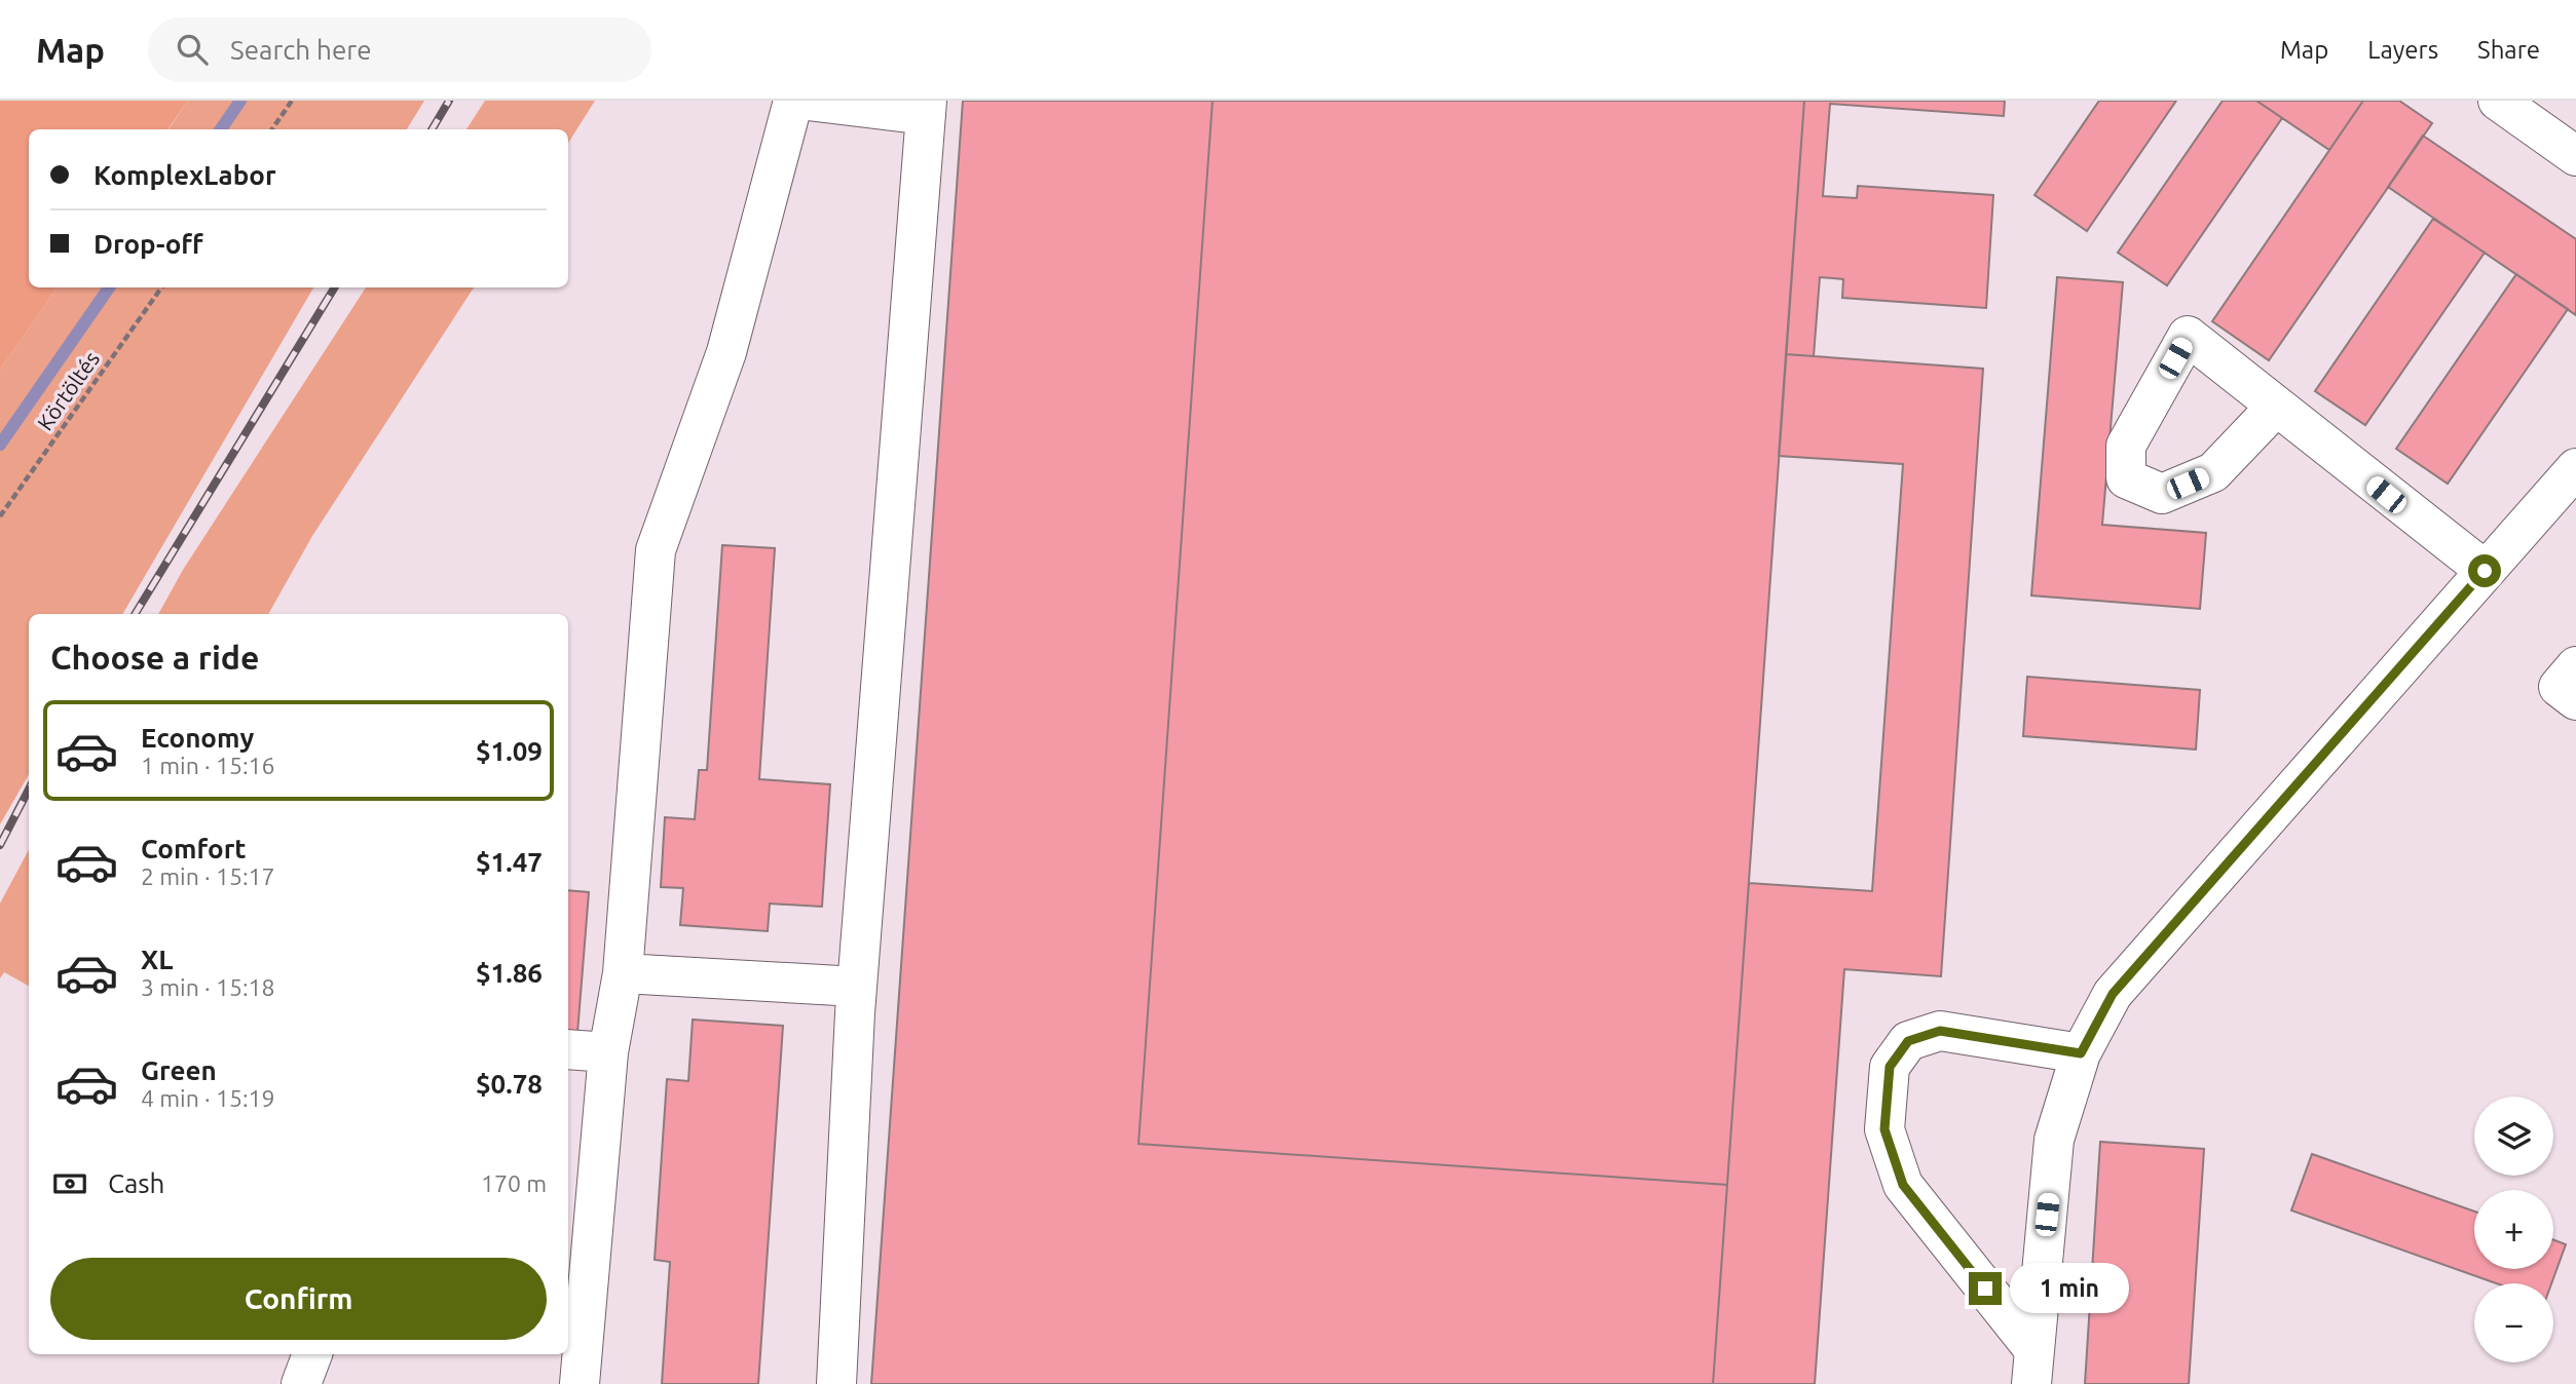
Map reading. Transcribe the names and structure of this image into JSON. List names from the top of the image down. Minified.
{"streets":{"path":["Körtöltés"]},"page":{"header":"Map","search":"Search here","nav":["Map","Layers","Share"],"banner":["KomplexLabor","Drop-off"],"heading":"Choose a ride","list":[{"name":"Economy","note":"1 min · 15:16","value":"$1.09"},{"name":"Comfort","note":"2 min · 15:17","value":"$1.47"},{"name":"XL","note":"3 min · 15:18","value":"$1.86"},{"name":"Green","note":"4 min · 15:19","value":"$0.78"}],"map_buttons":["+","−"],"pay":["Cash","170 m"],"buttons":"Confirm","bubble":"1 min"}}
